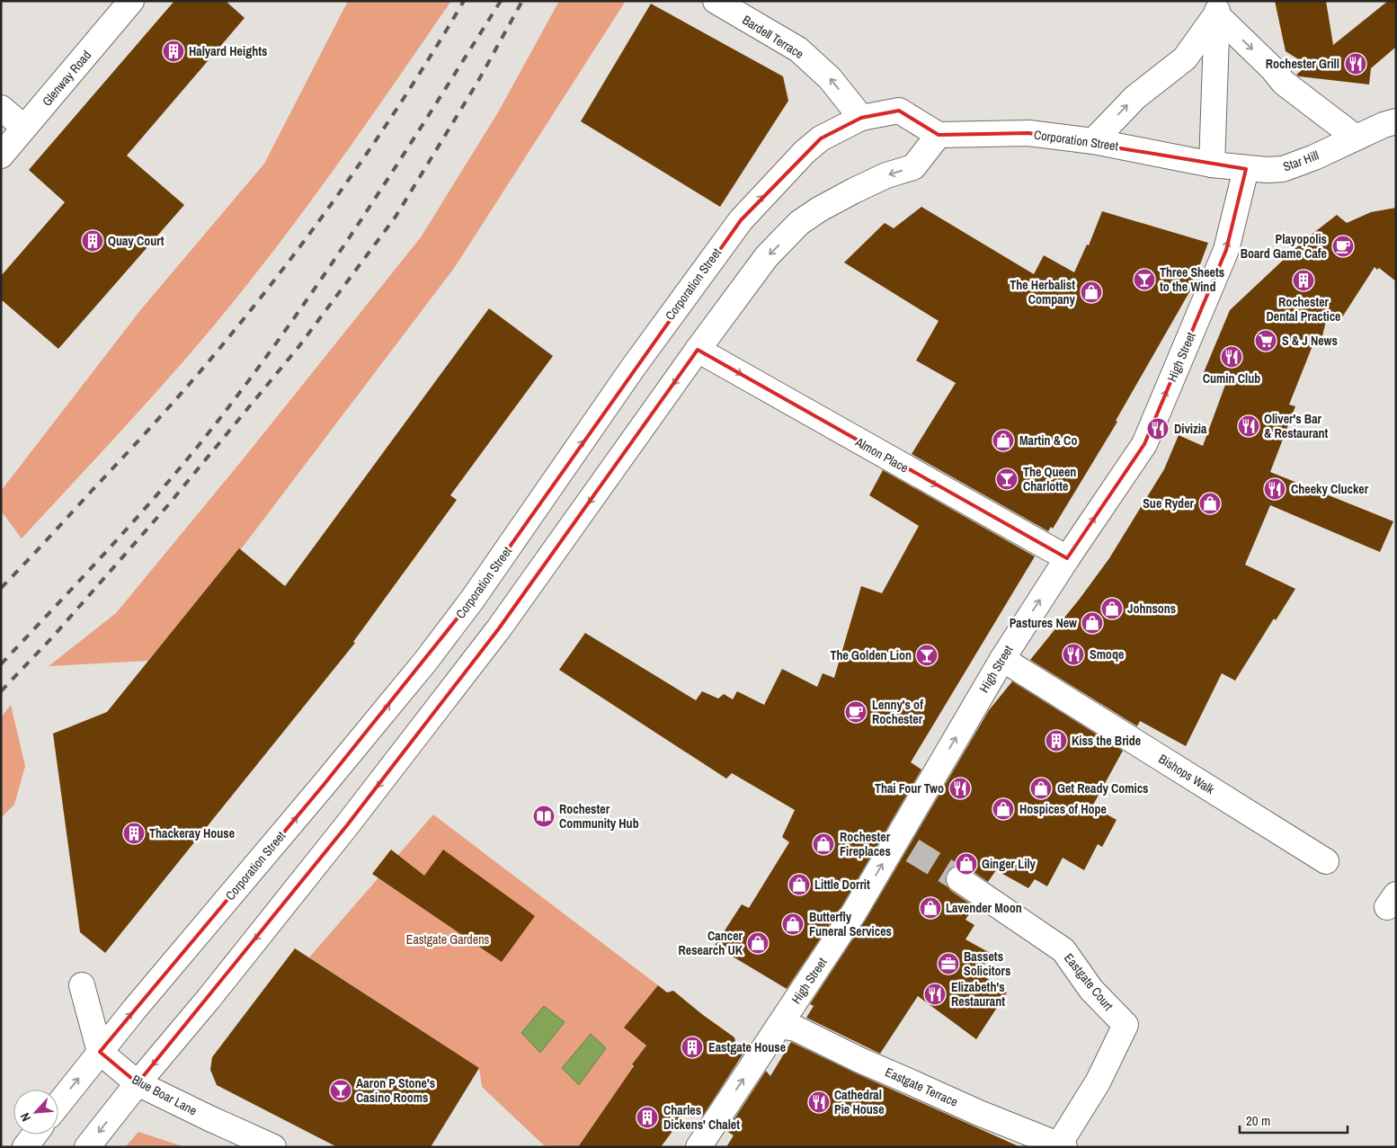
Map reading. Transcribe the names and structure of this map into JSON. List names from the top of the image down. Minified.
{"streets":{"street":["Bardell Terrace","Glenway Road","Corporation Street","Star Hill","High Street","Almon Place","Bishops Walk","Eastgate Court","Eastgate Terrace","Blue Boar Lane"]},"crossings":[["Bardell Terrace","Corporation Street"],["Corporation Street","Star Hill"],["Corporation Street","Blue Boar Lane"],["Star Hill","High Street"],["High Street","Almon Place"],["High Street","Bishops Walk"],["High Street","Eastgate Terrace"],["Eastgate Court","Eastgate Terrace"]],"one_way":["Bardell Terrace","High Street","Almon Place"],"parks":["Eastgate Gardens"],"places":{"building":["Halyard Heights","Quay Court","Rochester Dental Practice","Kiss the Bride","Thackeray House","Eastgate House","Charles Dickens' Chalet"],"restaurant":["Rochester Grill","Cumin Club","Oliver's Bar & Restaurant","Divizia","Cheeky Clucker","Smoqe","Thai Four Two","Elizabeth's Restaurant","Cathedral Pie House"],"cafe":["Playopolis Board Game Cafe","Lenny's of Rochester"],"bar":["Three Sheets to the Wind","The Queen Charlotte","The Golden Lion","Aaron P Stone's Casino Rooms"],"shop":["The Herbalist Company","Martin & Co","Sue Ryder","Johnsons","Pastures New","Get Ready Comics","Hospices of Hope","Rochester Fireplaces","Ginger Lily","Little Dorrit","Lavender Moon","Butterfly Funeral Services","Cancer Research UK"],"supermarket":["S & J News"],"library":["Rochester Community Hub"],"office":["Bassets Solicitors"]},"scale_bar":"20 m","north":"bottom left"}
